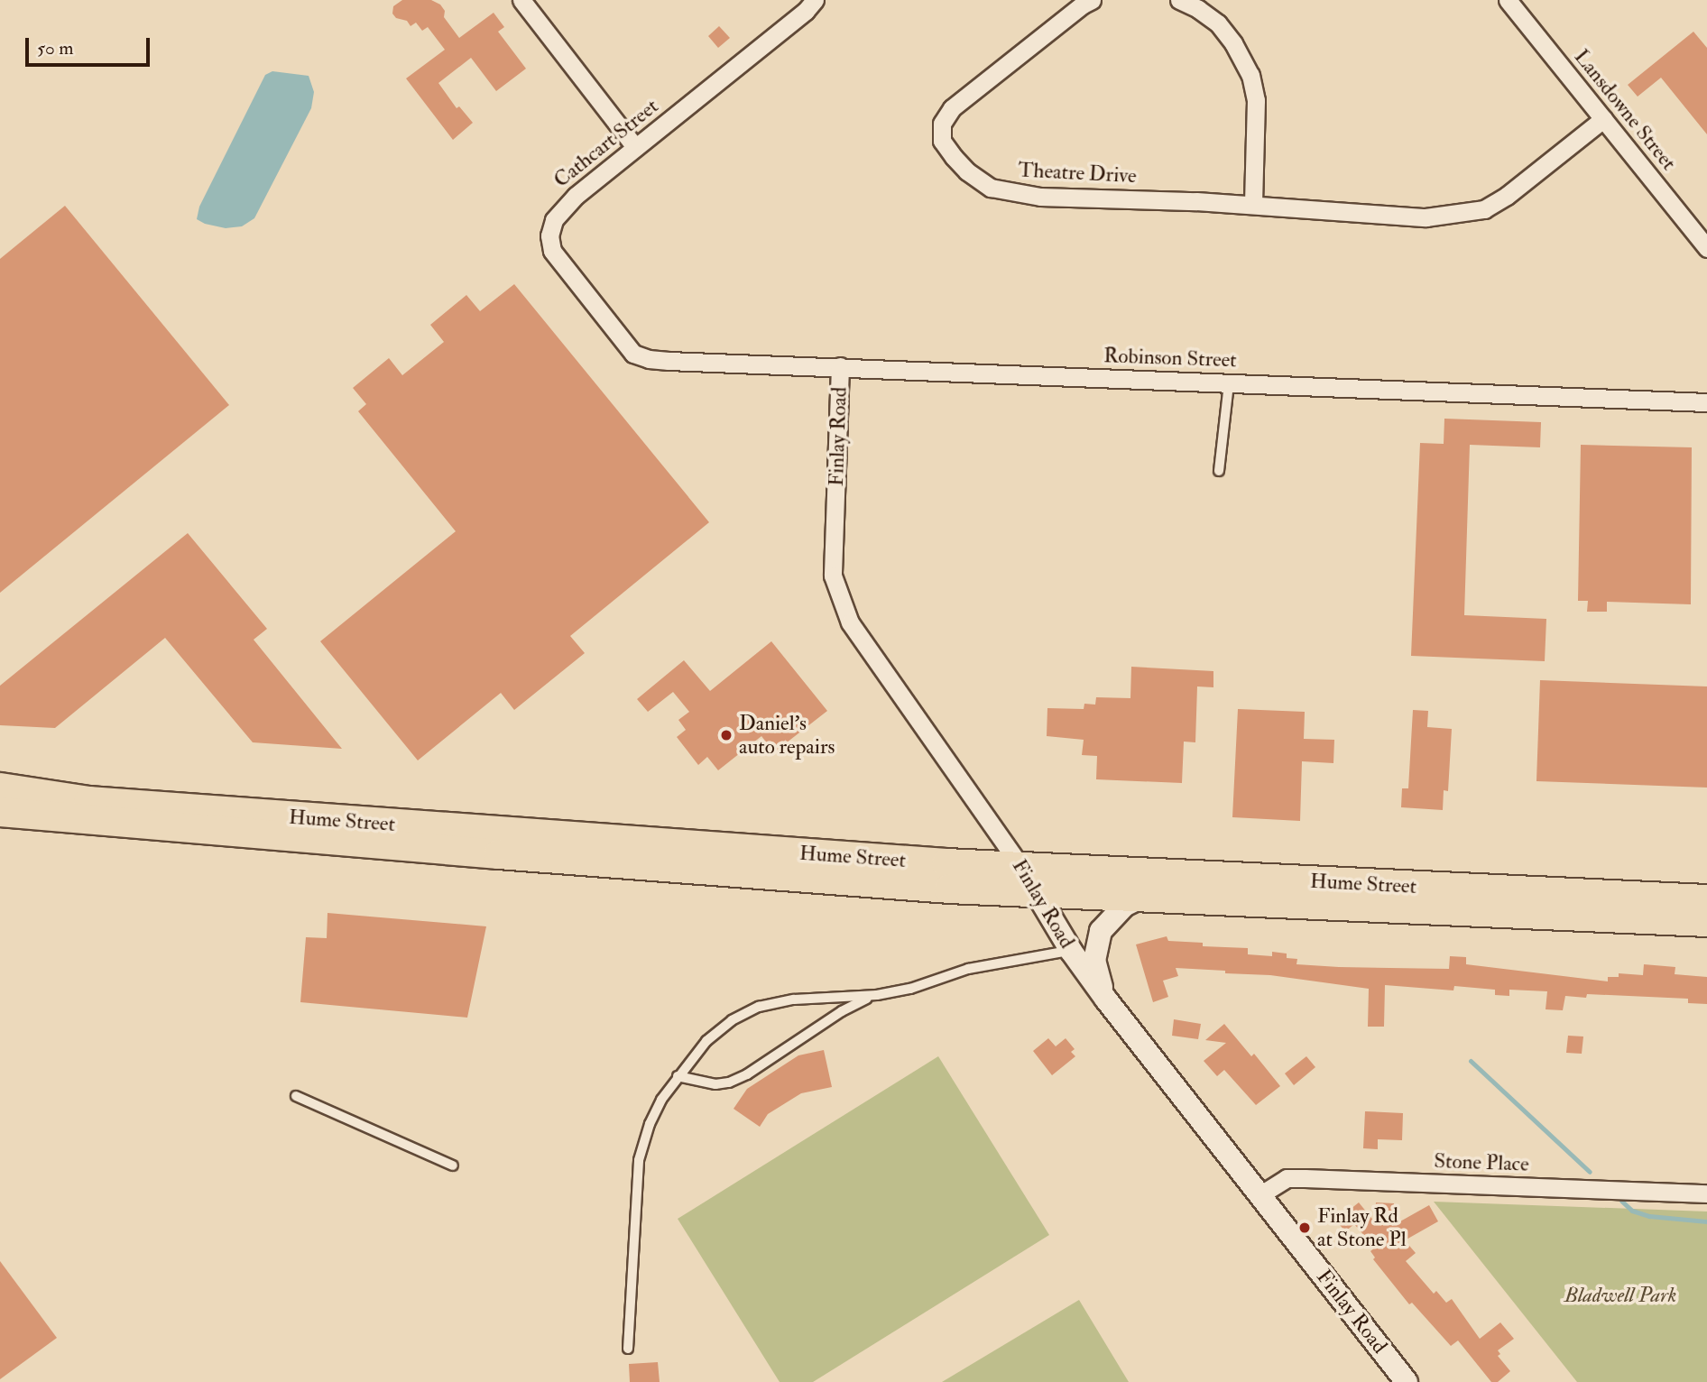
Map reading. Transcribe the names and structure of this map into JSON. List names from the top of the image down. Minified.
{"streets":{"main road":["Hume Street"],"street":["Lansdowne Street","Cathcart Street","Theatre Drive","Robinson Street","Finlay Road","Stone Place"]},"crossings":[["Lansdowne Street","Theatre Drive"],["Cathcart Street","Robinson Street"],["Robinson Street","Finlay Road"],["Finlay Road","Hume Street"],["Finlay Road","Stone Place"]],"parks":["Bladwell Park"],"places":["Daniel’s auto repairs","Finlay Rd at Stone Pl"],"scale_bar":"50 m"}
